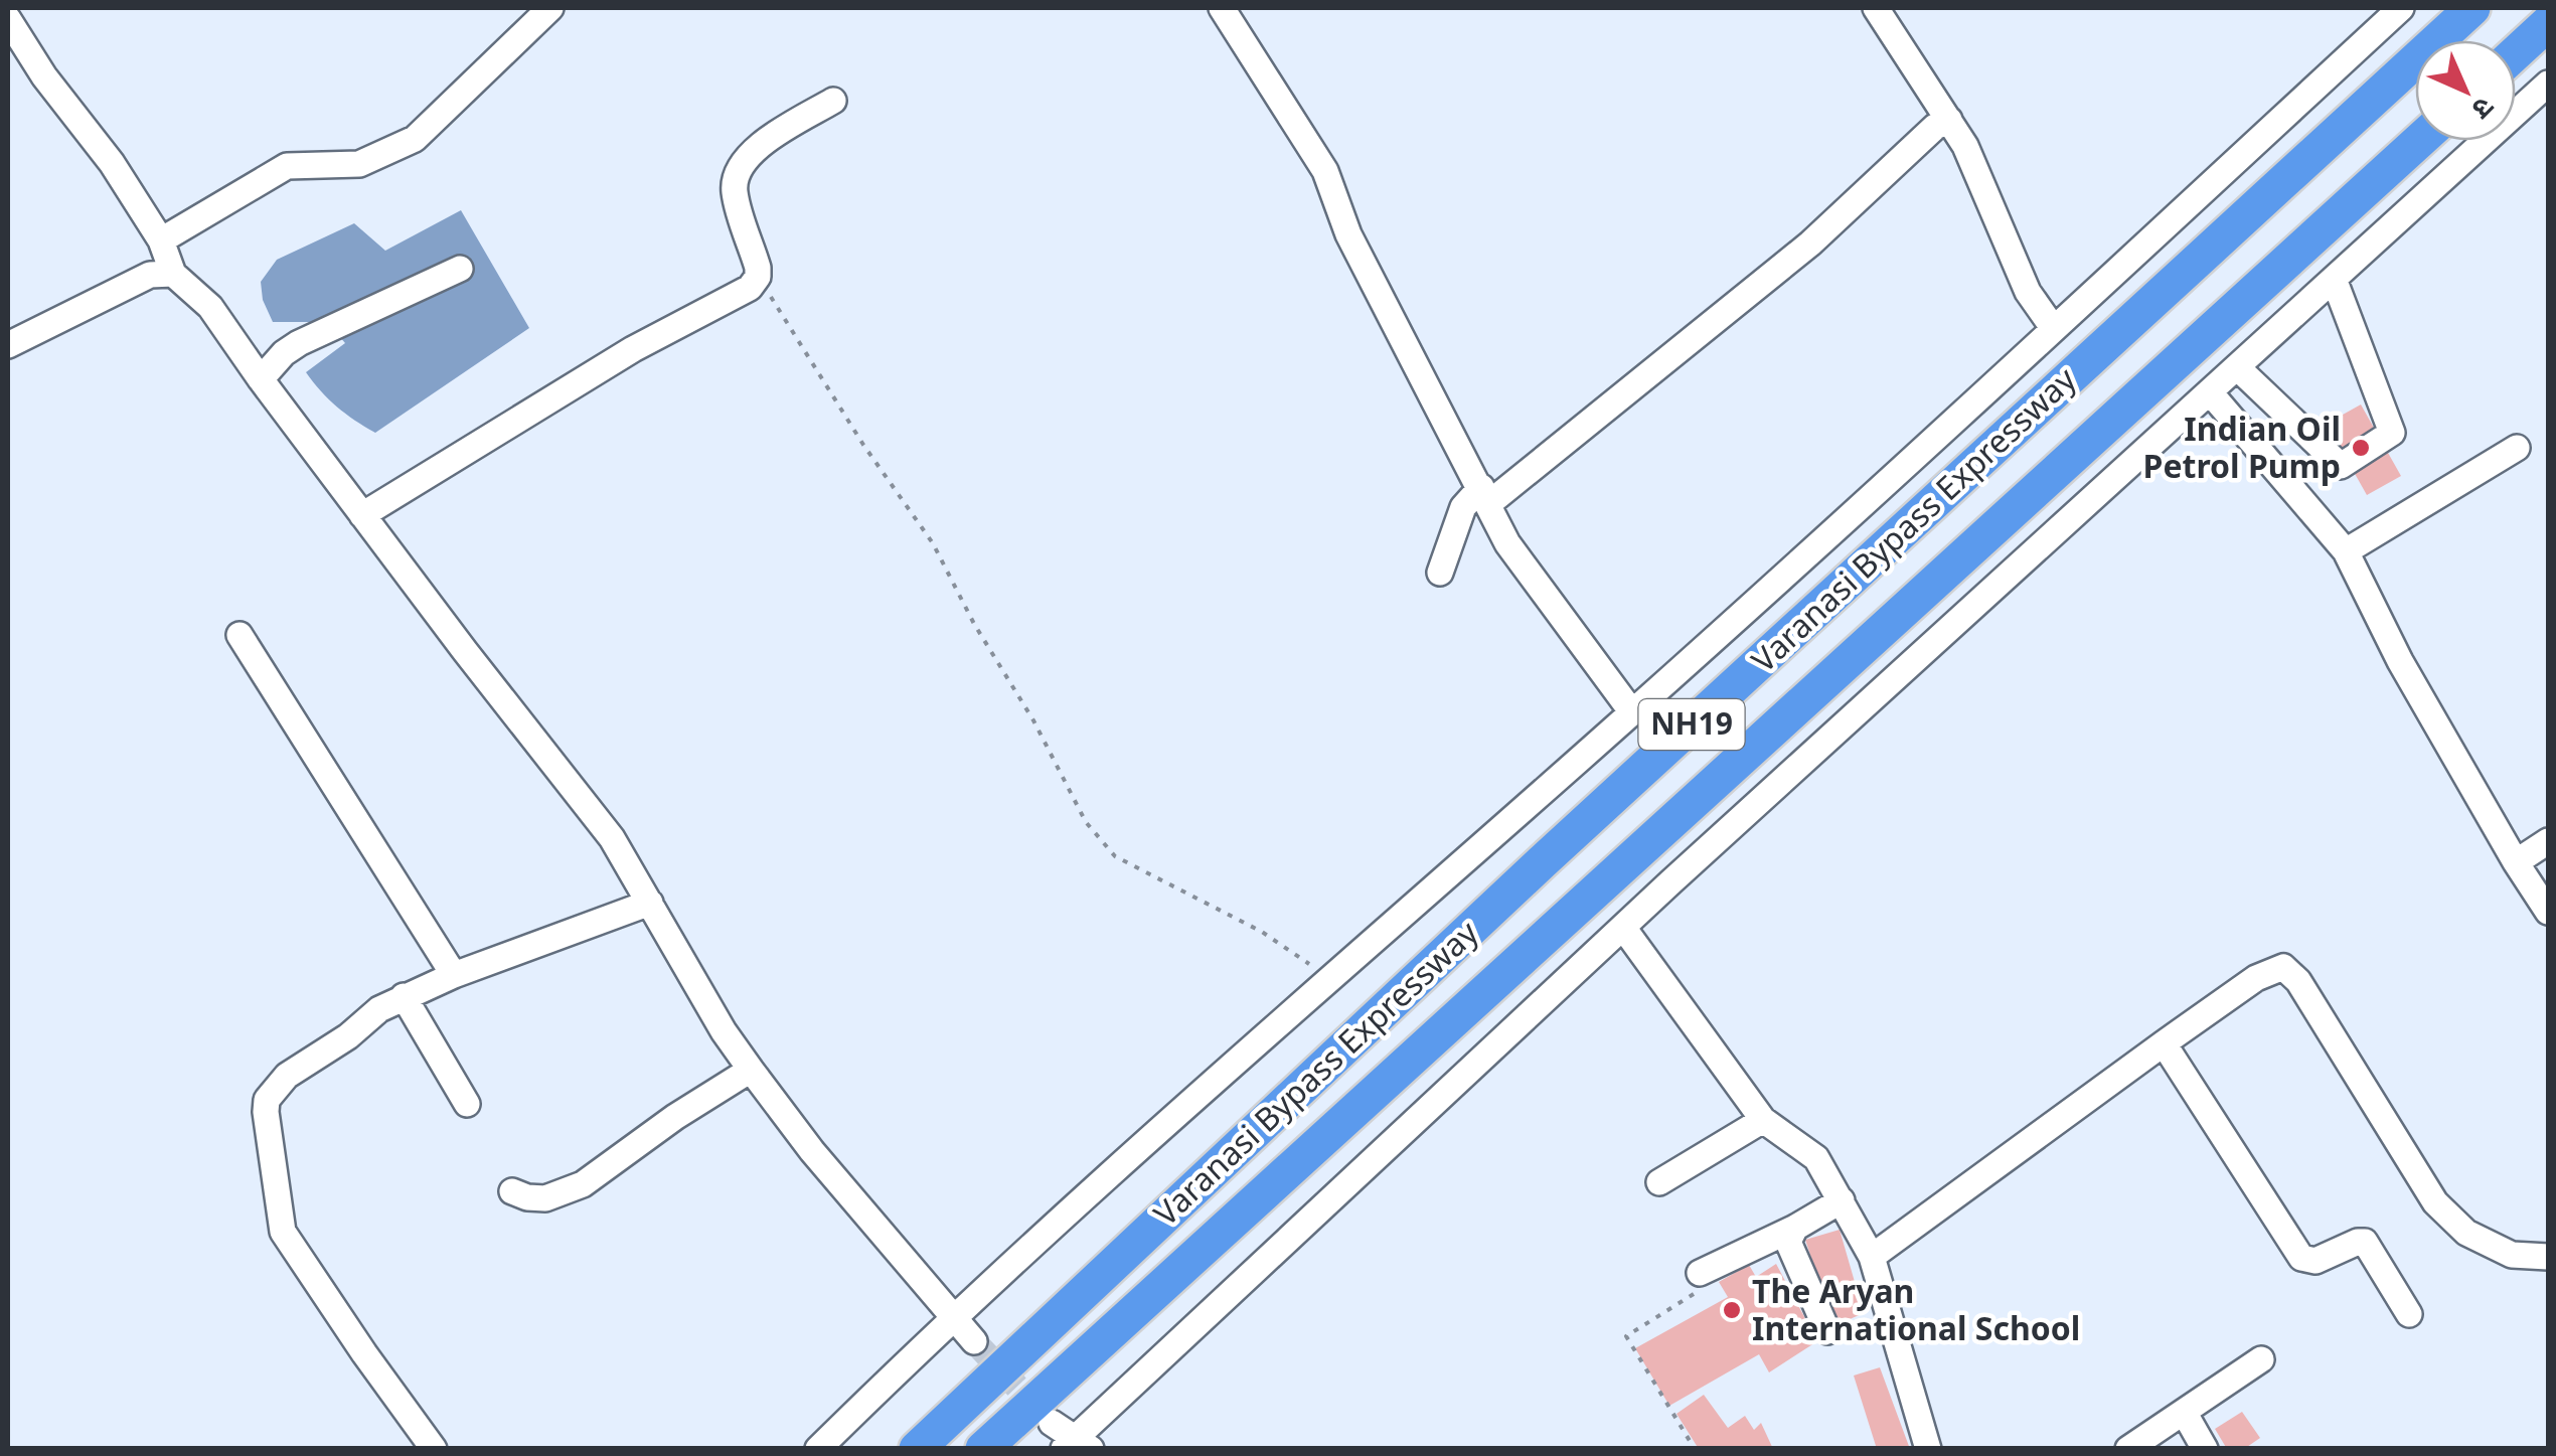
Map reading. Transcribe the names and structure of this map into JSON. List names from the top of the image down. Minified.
{"streets":{"highway":["Varanasi Bypass Expressway","NH19"]},"places":["Indian Oil Petrol Pump","The Aryan International School"],"north":"bottom right"}
